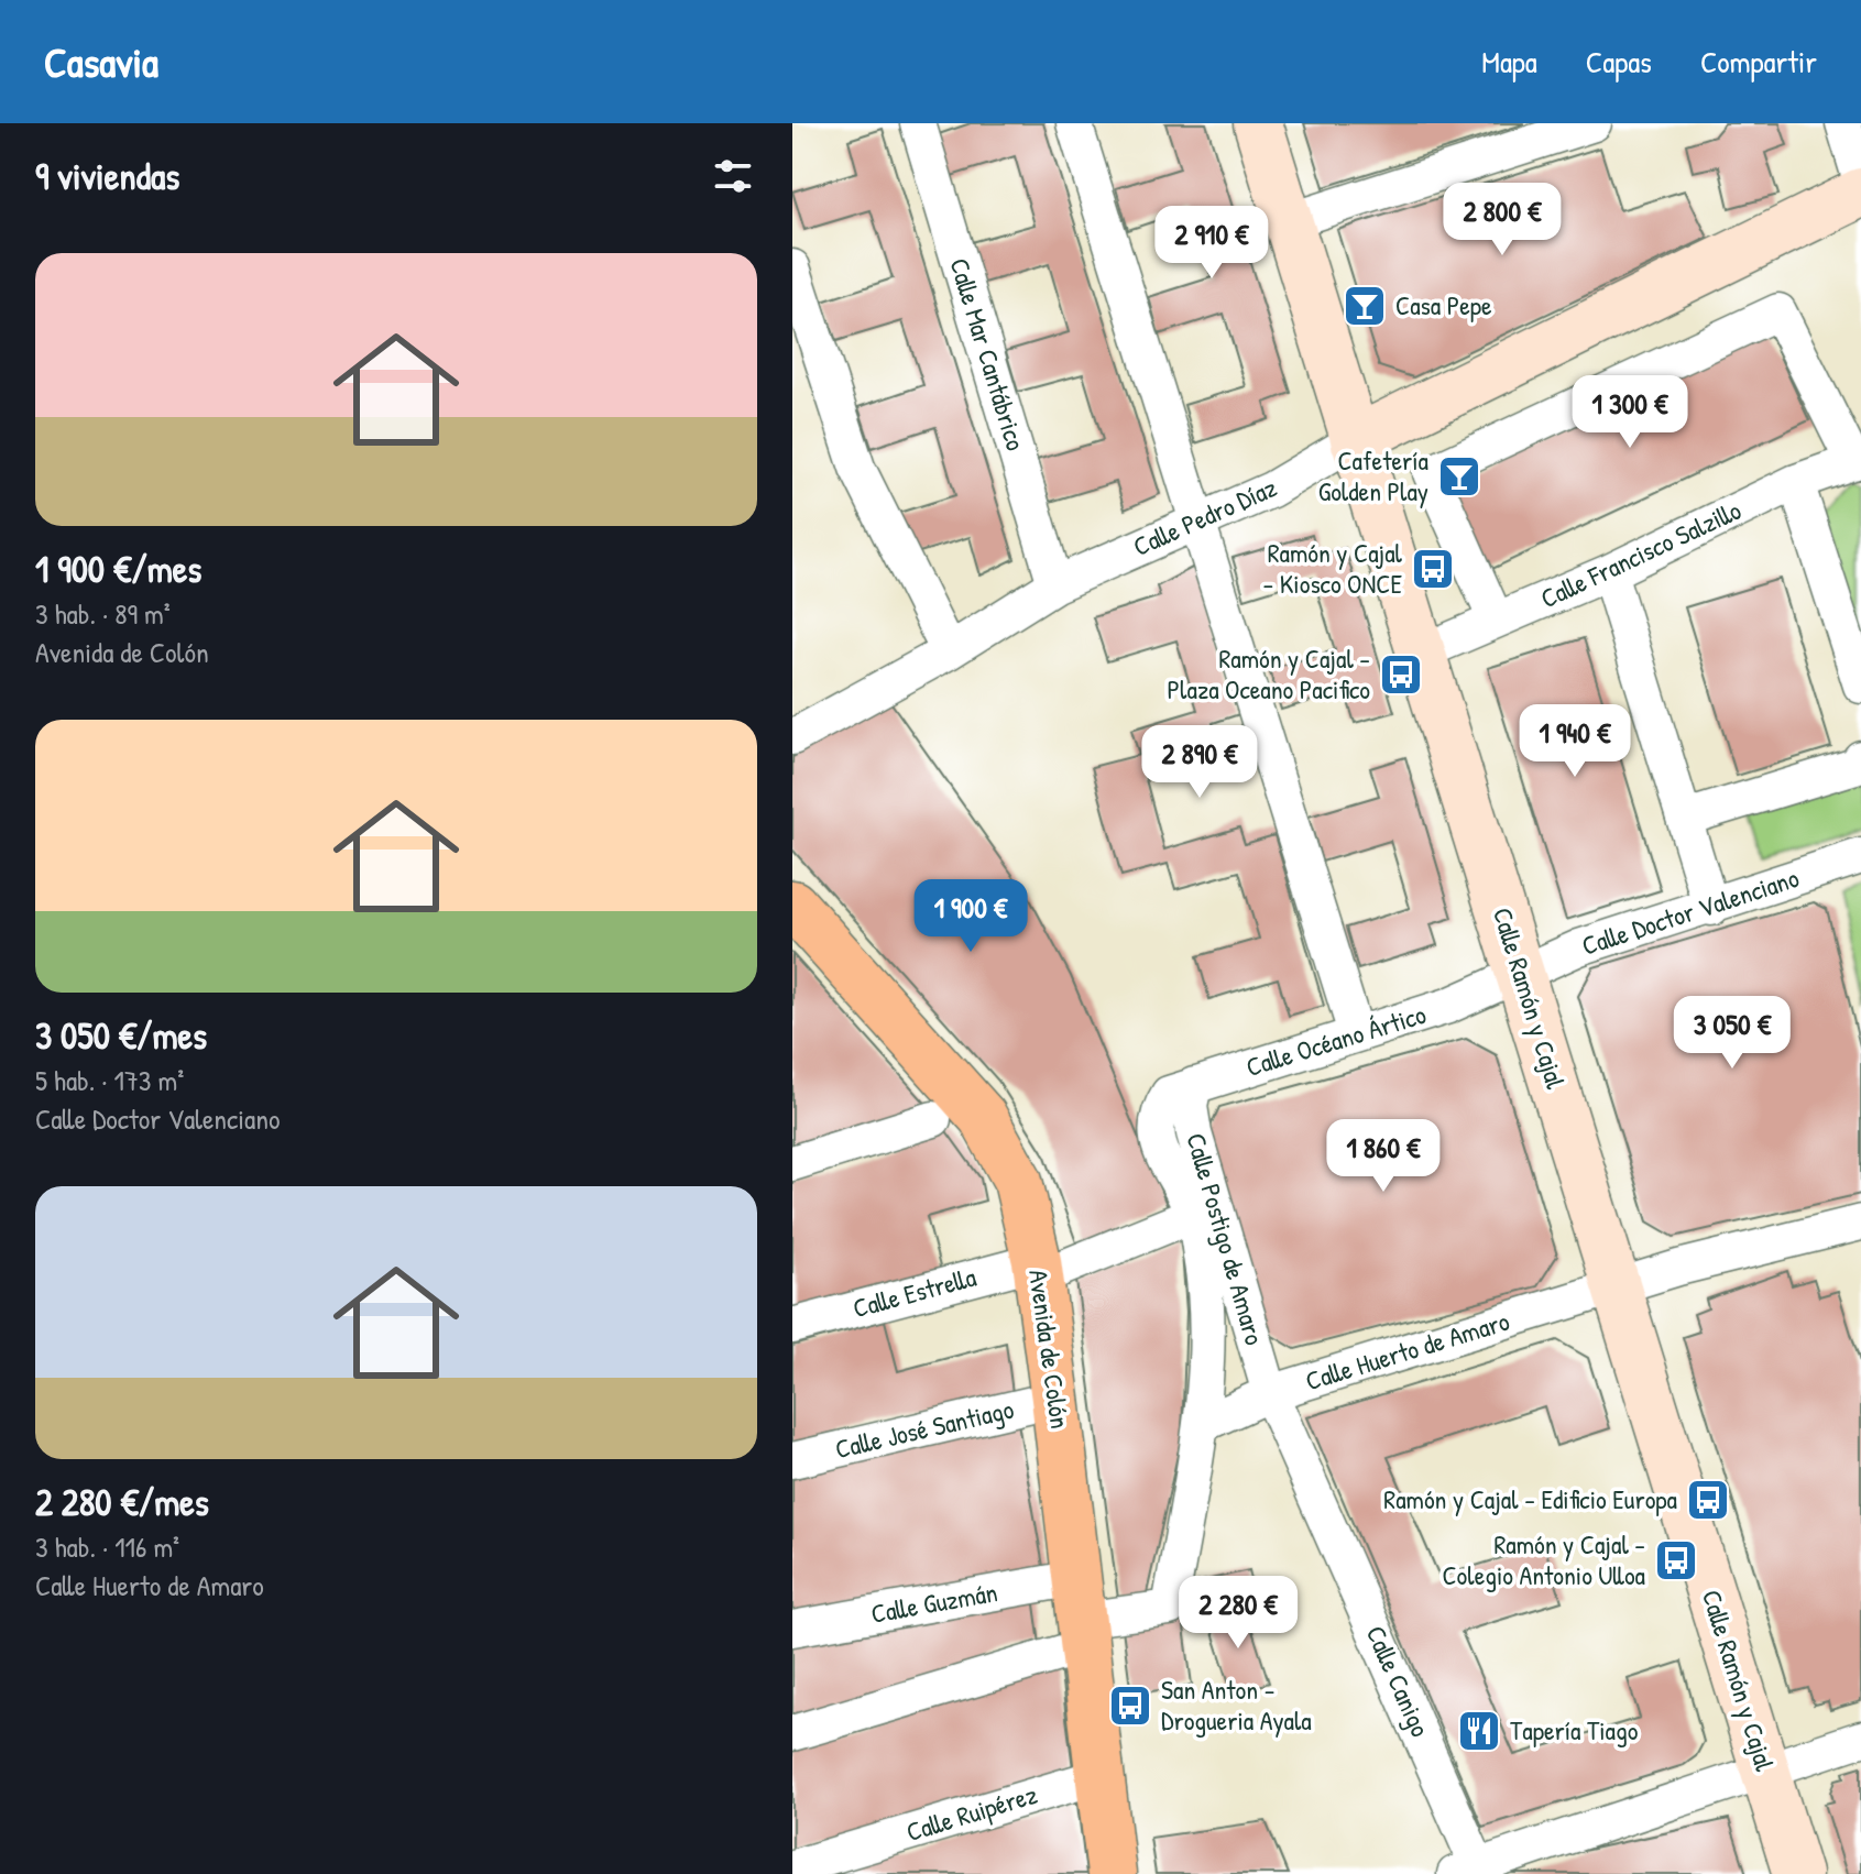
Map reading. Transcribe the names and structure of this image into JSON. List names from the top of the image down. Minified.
{"streets":{"main road":["Calle Pedro Díaz","Calle Ramón y Cajal","Avenida de Colón"],"street":["Calle Mar Cantábrico","Calle Francisco Salzillo","Calle Doctor Valenciano","Calle Océano Ártico","Calle Postigo de Amaro","Calle Estrella","Calle Huerto de Amaro","Calle José Santiago","Calle Guzmán","Calle Canigo","Calle Ruipérez"]},"crossings":[["Calle Mar Cantábrico","Calle Pedro Díaz"],["Calle Pedro Díaz","Calle Ramón y Cajal"],["Calle Francisco Salzillo","Calle Ramón y Cajal"],["Calle Doctor Valenciano","Calle Ramón y Cajal"],["Calle Doctor Valenciano","Calle Océano Ártico"],["Calle Ramón y Cajal","Calle Océano Ártico"],["Calle Ramón y Cajal","Calle Huerto de Amaro"],["Calle Océano Ártico","Calle Postigo de Amaro"],["Calle Océano Ártico","Calle Estrella"],["Calle Postigo de Amaro","Calle Huerto de Amaro"],["Calle Postigo de Amaro","Calle Canigo"],["Calle Estrella","Avenida de Colón"],["Avenida de Colón","Calle José Santiago"],["Avenida de Colón","Calle Guzmán"],["Avenida de Colón","Calle Ruipérez"],["Calle Huerto de Amaro","Calle Canigo"]],"places":{"bar":["Casa Pepe","Cafetería Golden Play"],"bus stop":["Ramón y Cajal - Kiosco ONCE","Ramón y Cajal - Plaza Oceano Pacifico","Ramón y Cajal - Edificio Europa","Ramón y Cajal - Colegio Antonio Ulloa","San Anton - Drogueria Ayala"],"restaurant":["Tapería Tiago"]},"page":{"header":"Casavia","nav":["Mapa","Capas","Compartir"],"heading":"9 viviendas","price":["2 800 €","2 910 €","1 300 €","1 940 €","2 890 €","1 900 €","3 050 €","1 860 €","2 280 €"],"list":[{"name":"1 900 €/mes","note":"3 hab. · 89 m² · Avenida de Colón"},{"name":"3 050 €/mes","note":"5 hab. · 173 m² · Calle Doctor Valenciano"},{"name":"2 280 €/mes","note":"3 hab. · 116 m² · Calle Huerto de Amaro"}]}}
